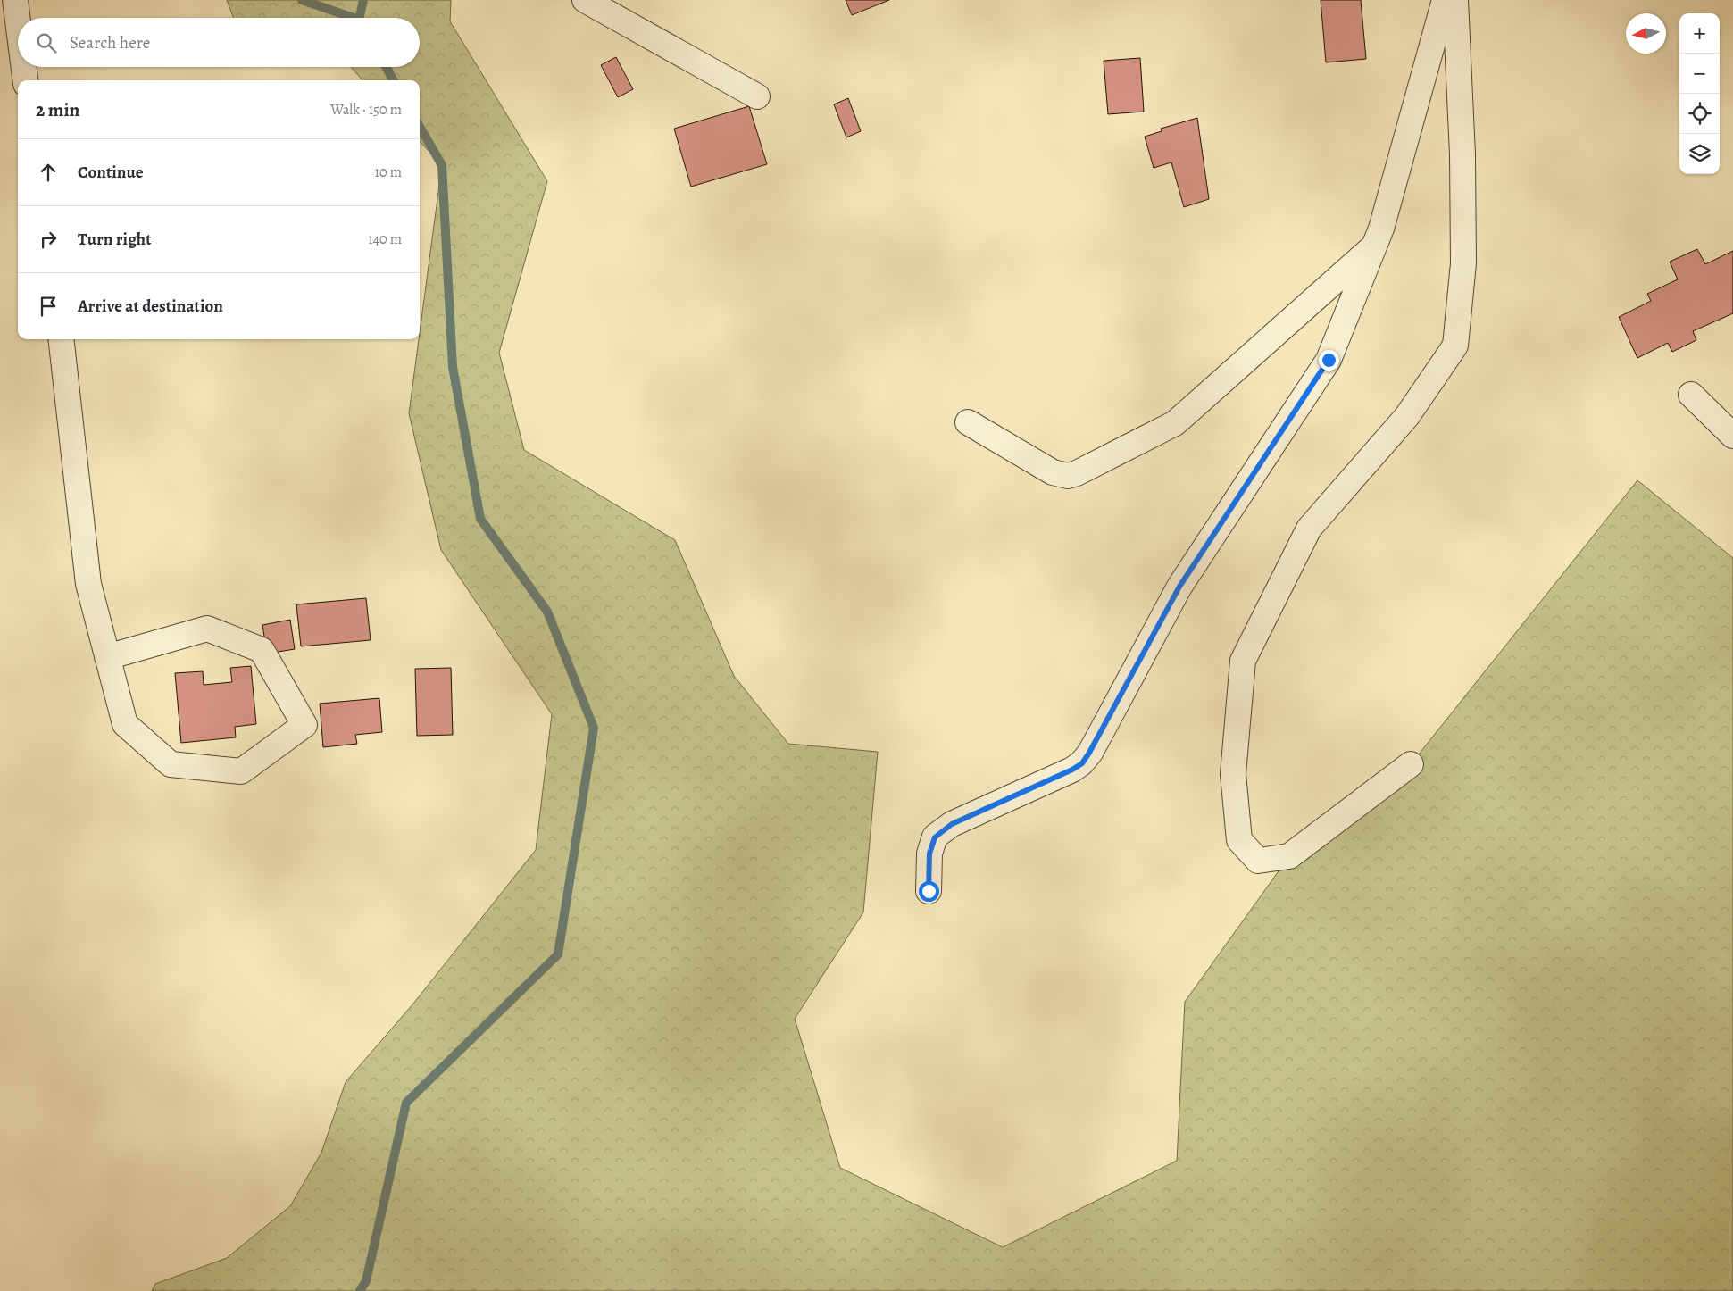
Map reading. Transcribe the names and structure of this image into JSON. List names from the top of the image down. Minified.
{"north":"left","page":{"map_buttons":["+","−"],"search":"Search here","heading":["2 min","Walk · 150 m"],"list":[["Continue","10 m"],["Turn right","140 m"],"Arrive at destination"]}}
